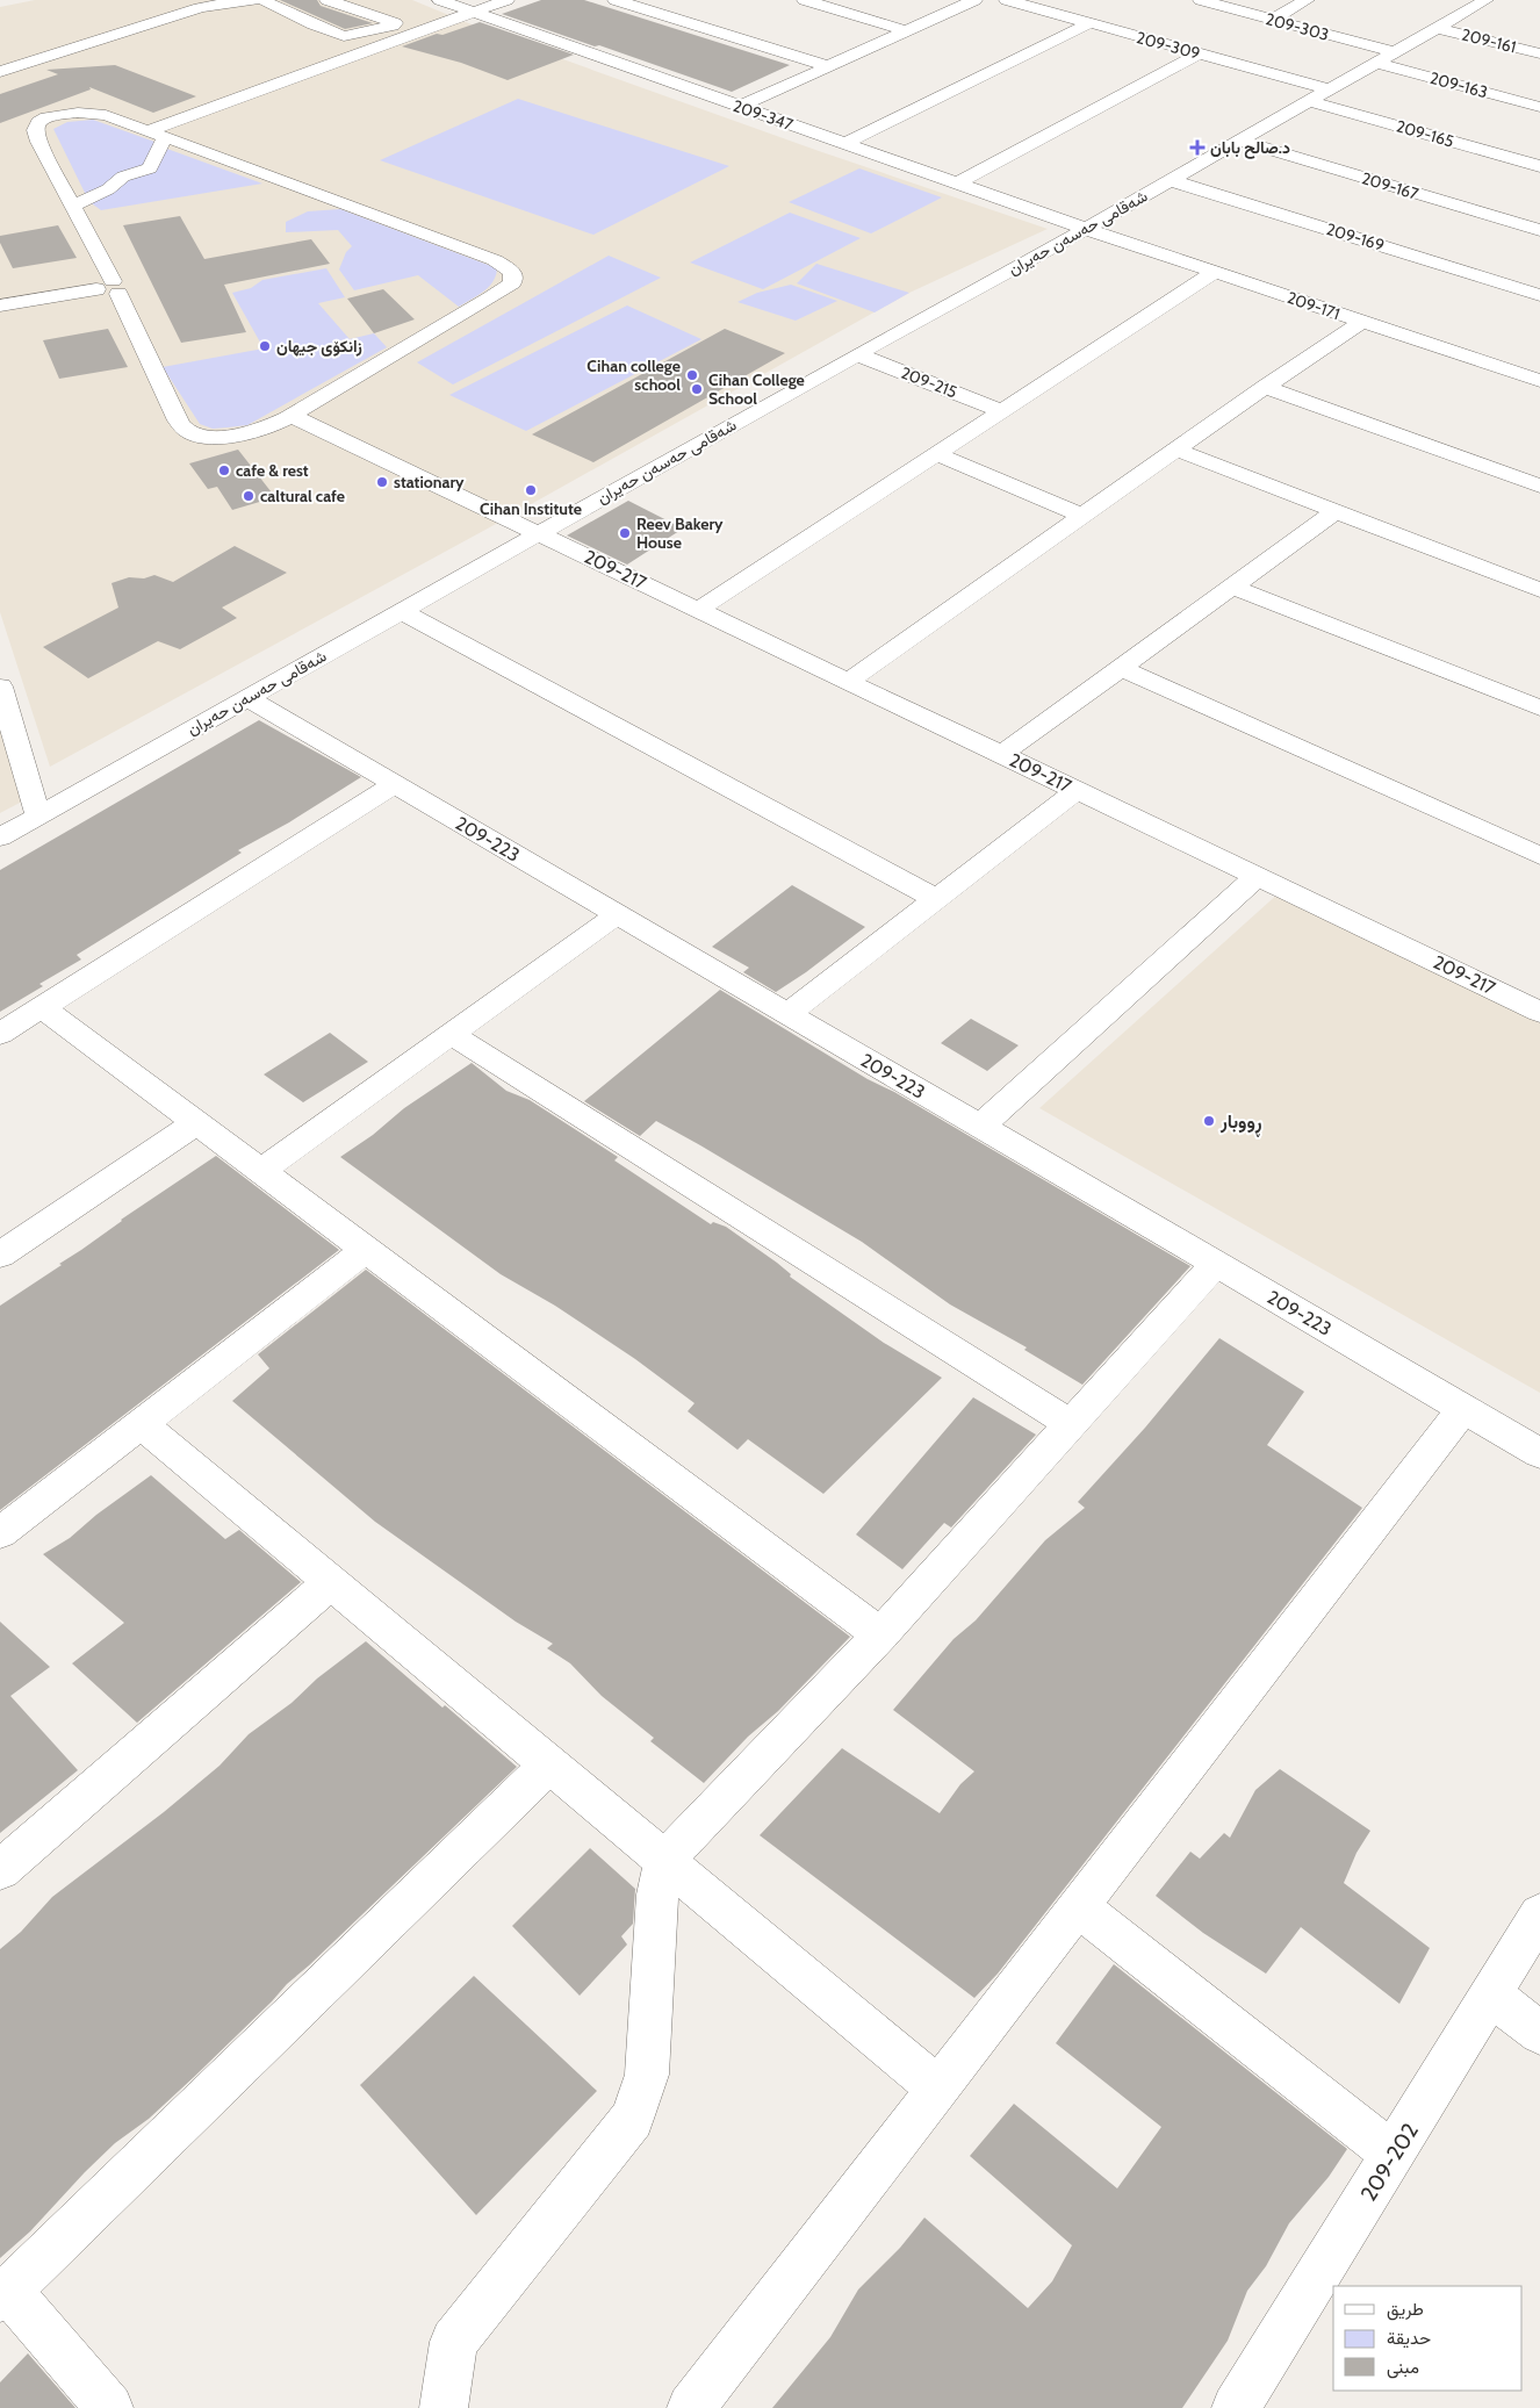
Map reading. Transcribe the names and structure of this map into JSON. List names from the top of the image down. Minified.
{"streets":{"street":["209-303","209-161","209-309","209-163","209-347","209-165","209-167","شەقامی حەسەن حەیران","209-169","209-171","209-215","209-217","209-223","209-202"]},"crossings":[["209-303","شەقامی حەسەن حەیران"],["209-161","شەقامی حەسەن حەیران"],["209-309","شەقامی حەسەن حەیران"],["209-163","شەقامی حەسەن حەیران"],["209-347","شەقامی حەسەن حەیران"],["209-347","209-171"],["209-165","شەقامی حەسەن حەیران"],["209-167","شەقامی حەسەن حەیران"],["شەقامی حەسەن حەیران","209-169"],["شەقامی حەسەن حەیران","209-171"],["شەقامی حەسەن حەیران","209-215"],["شەقامی حەسەن حەیران","209-217"],["شەقامی حەسەن حەیران","209-223"]],"places":{"health":["د.صالح بابان"],"other":["زانکۆی جیھان","Cihan college school","Cihan College School","cafe & rest","stationary","Cihan Institute","caltural cafe","Reev Bakery House","ڕووبار"]},"legend":["طريق","حديقة","مبنى"]}
